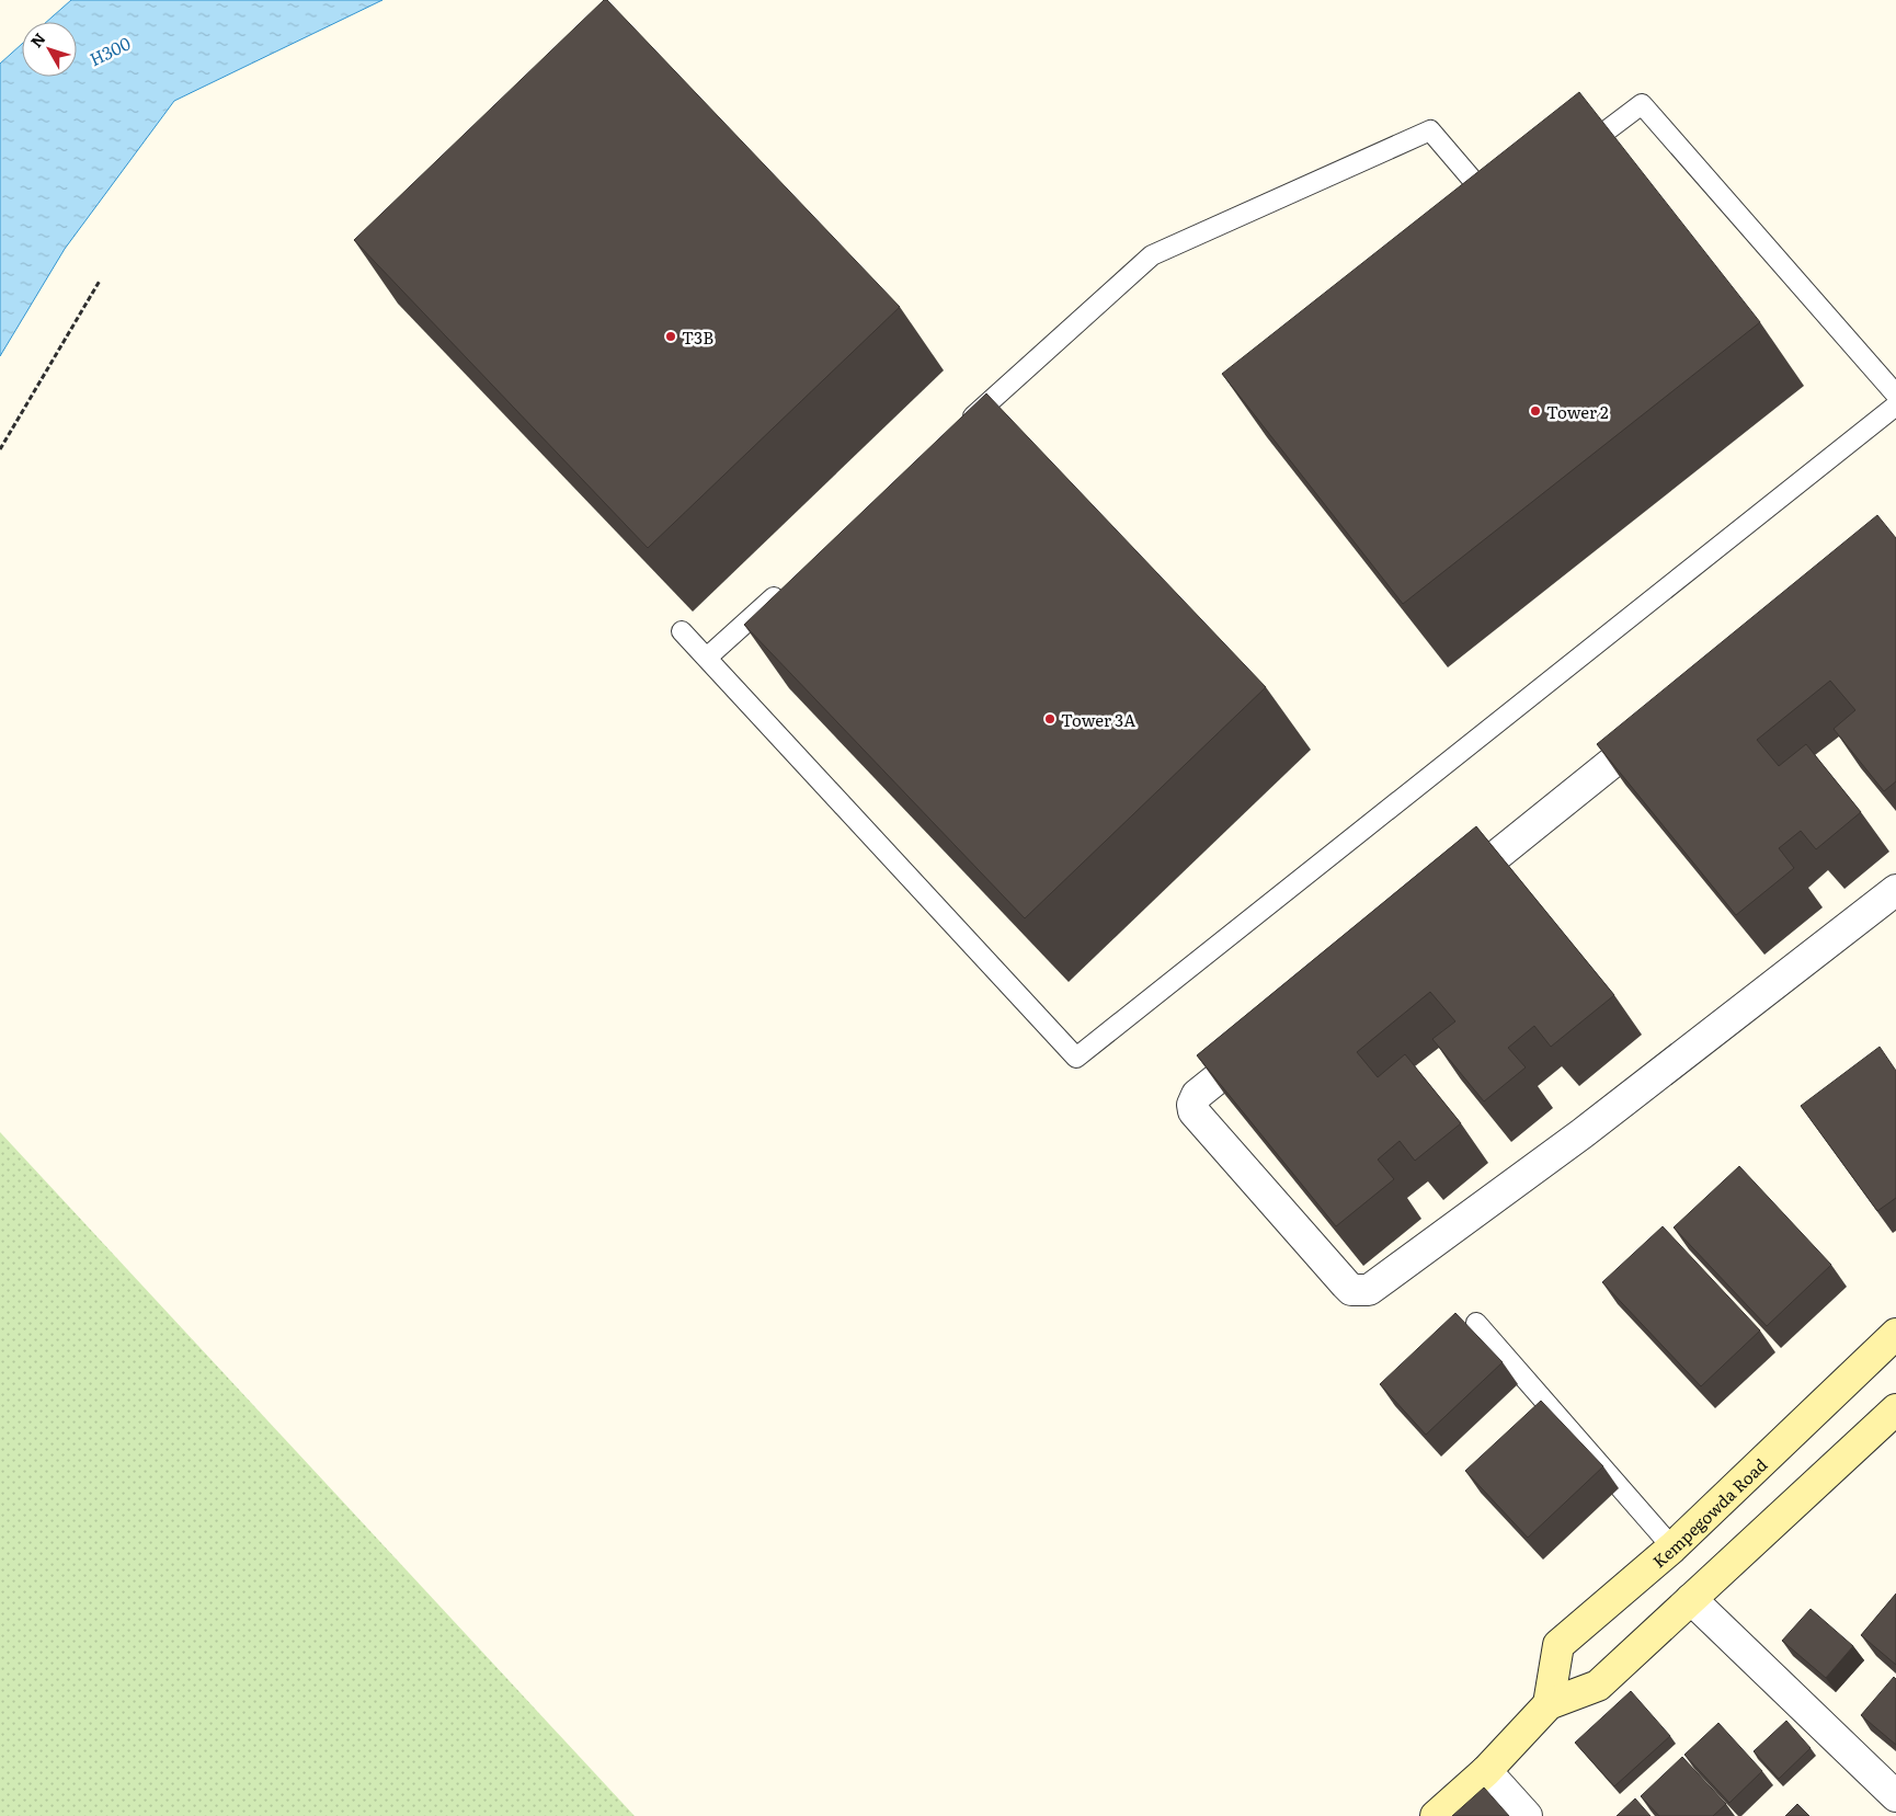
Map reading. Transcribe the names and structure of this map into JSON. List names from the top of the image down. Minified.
{"streets":{"street":["Kempegowda Road"]},"water":["H300"],"places":["T3B","Tower 2","Tower 3A"],"north":"top left"}
